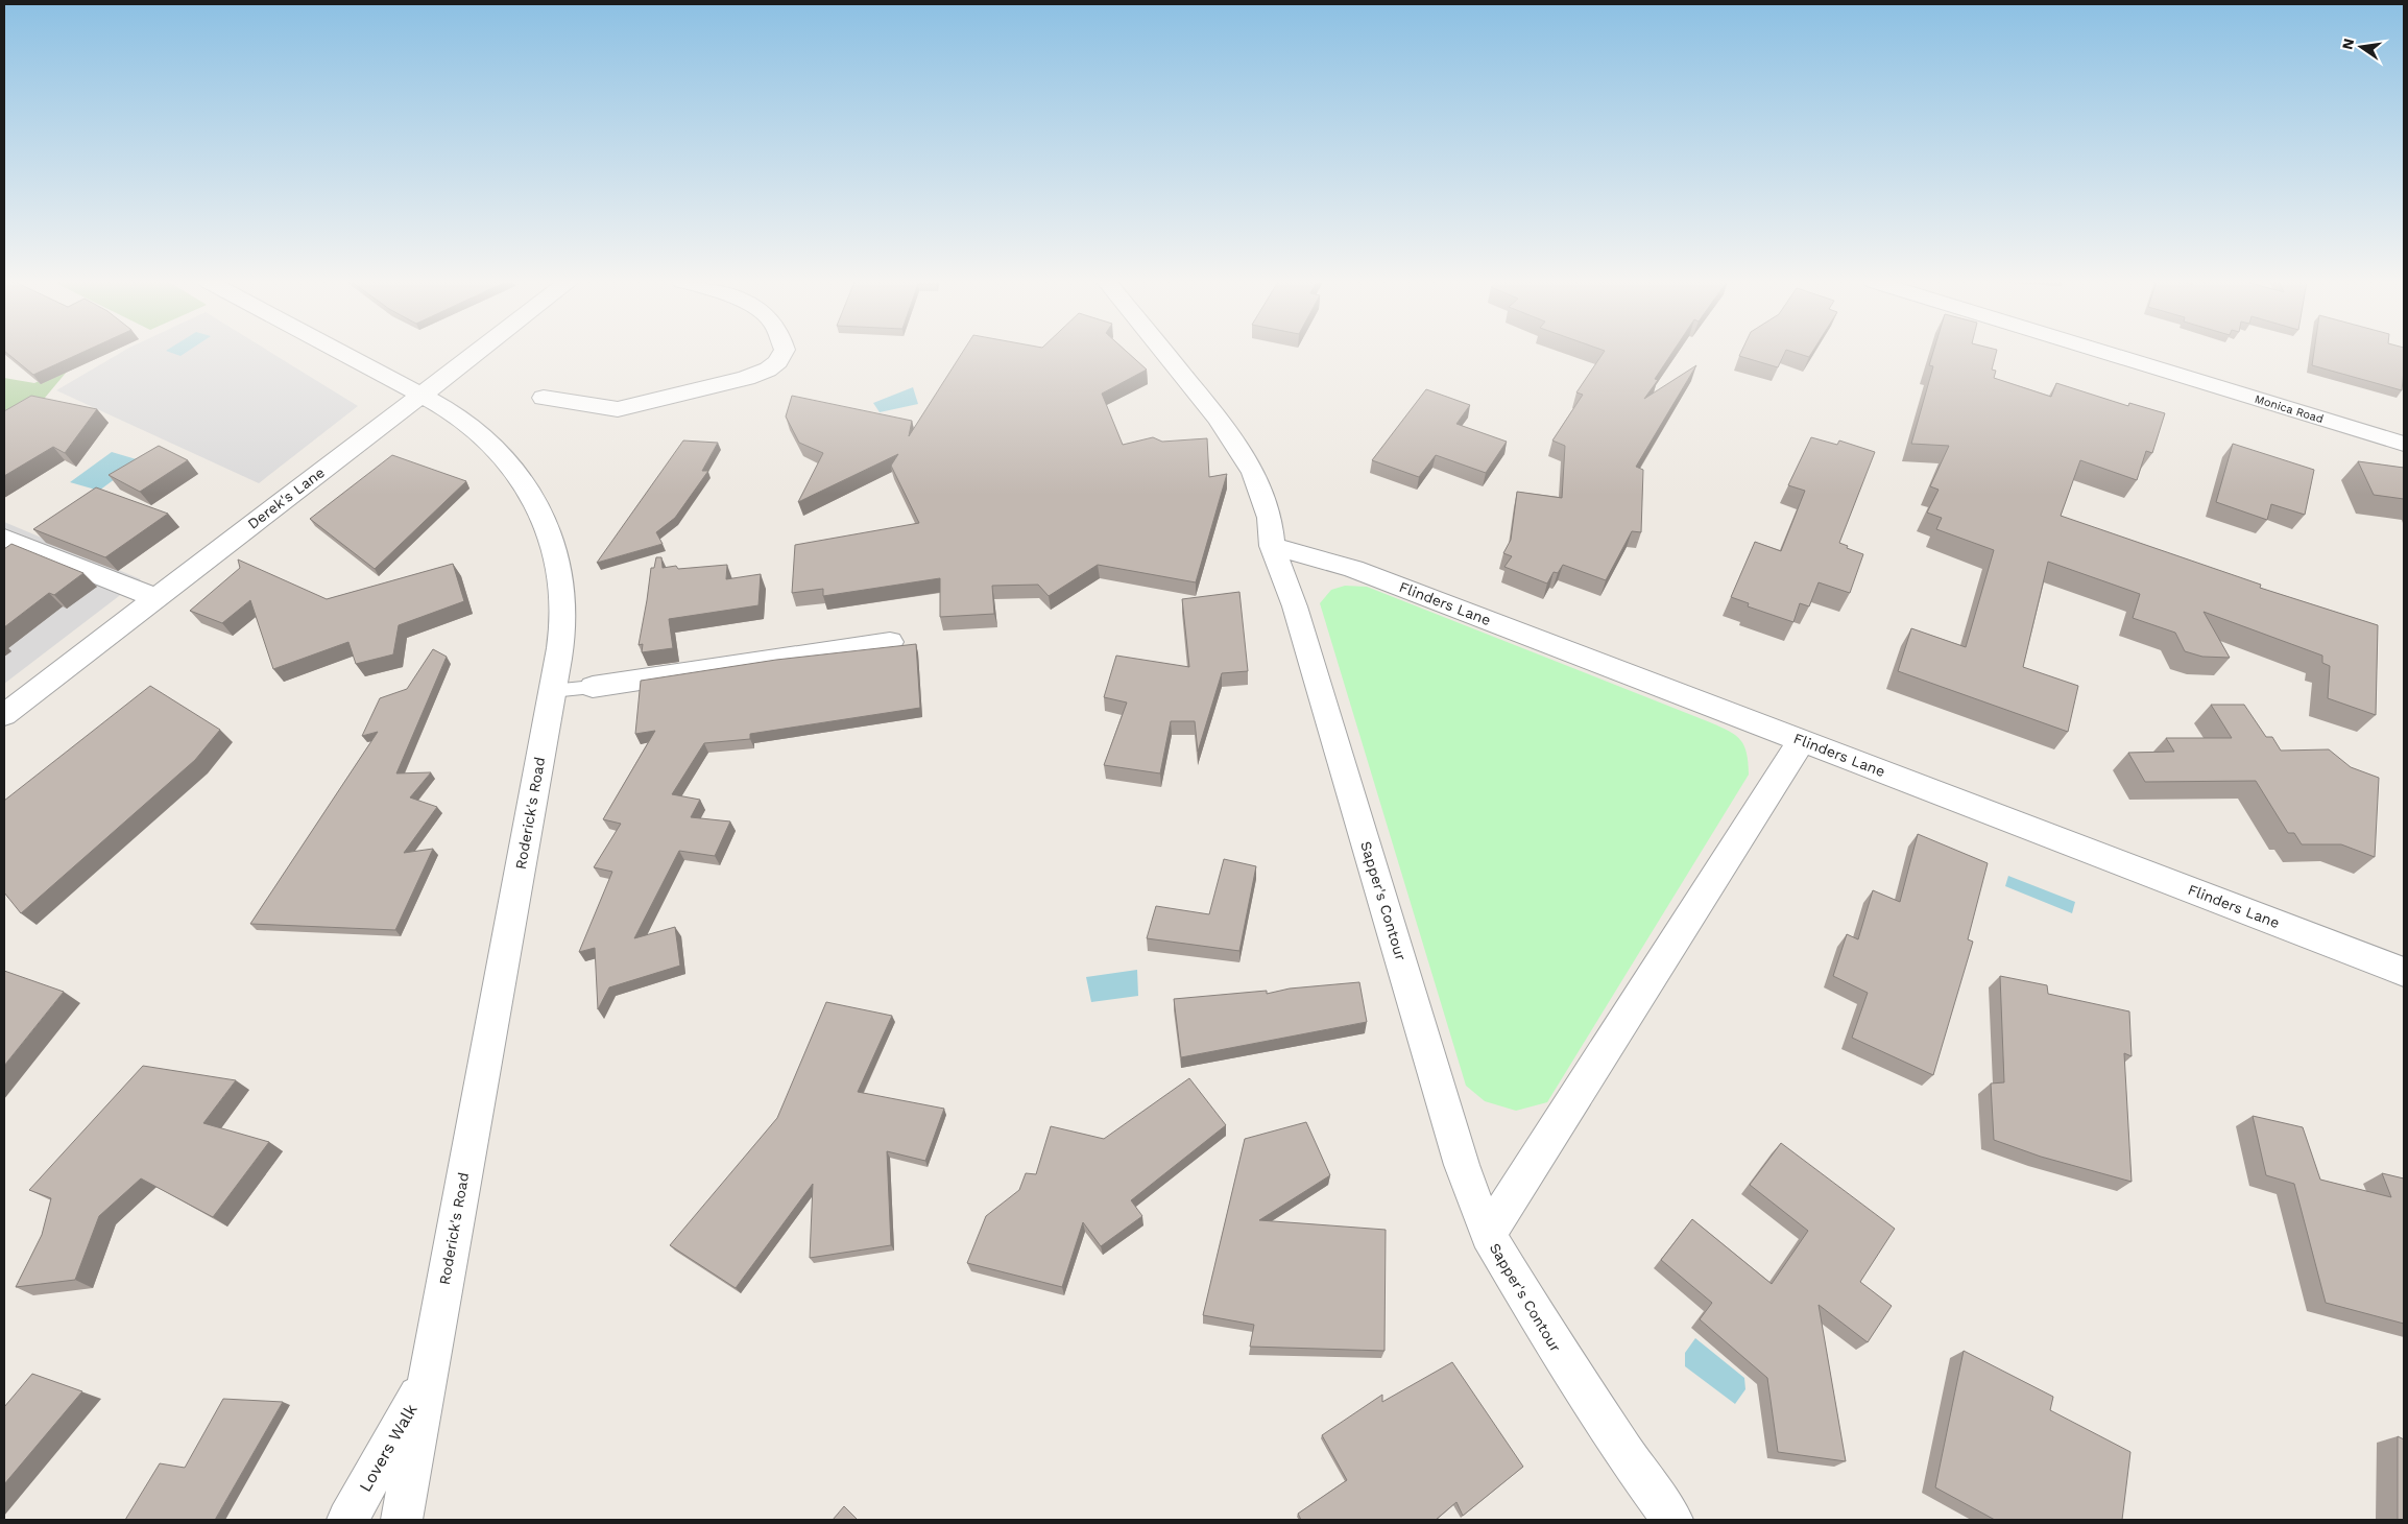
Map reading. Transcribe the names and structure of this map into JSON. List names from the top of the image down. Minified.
{"streets":{"street":["Monica Road","Derek's Lane","Flinders Lane","Roderick's Road","Sapper's Contour","Lovers Walk"]},"crossings":[["Derek's Lane","Roderick's Road"],["Flinders Lane","Sapper's Contour"],["Roderick's Road","Lovers Walk"]],"north":"left"}
